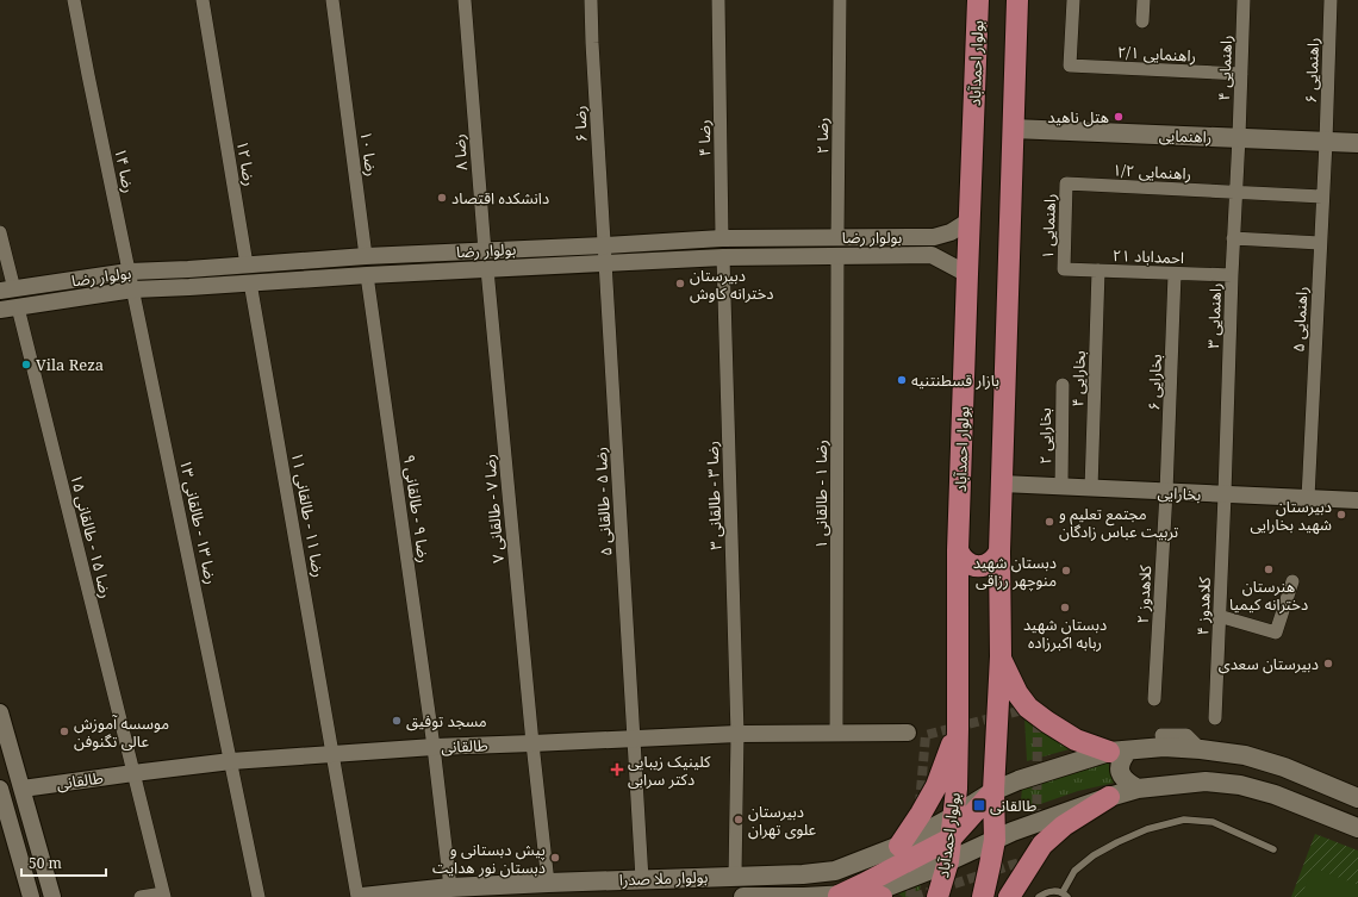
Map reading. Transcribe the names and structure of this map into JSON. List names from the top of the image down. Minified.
{"streets":{"main road":["بولوار احمدآباد","راهنمایی","بولوار ملا صدرا"],"street":["راهنمایی ۲/۱","راهنمایی ۴","راهنمایی ۶","رضا ۶","رضا ۲","رضا ۴","رضا ۸","رضا ۱۰","رضا ۱۲","رضا ۱۴","راهنمایی ۱/۲","راهنمایی ۱","بولوار رضا","احمداباد ۲۱","راهنمایی ۳","راهنمایی ۵","بخارایی ۴","بخارایی ۶","بخارایی ۲","بخارایی","رضا ۱ - طالقانی ۱","رضا ۳ - طالقانی ۳","رضا ۵ - طالقانی ۵","رضا ۹ - طالقانی ۹","رضا ۷ - طالقانی ۷","رضا ۱۱ - طالقانی ۱۱","رضا ۱۳ - طالقانی ۱۳","رضا ۱۵ - طالقانی ۱۵","کلاهدوز ۲","کلاهدوز ۴","طالقانی"]},"crossings":[["راهنمایی ۲/۱","راهنمایی ۴"],["بولوار احمدآباد","بولوار رضا"],["بولوار احمدآباد","بولوار ملا صدرا"],["راهنمایی ۴","راهنمایی"],["راهنمایی ۴","راهنمایی ۳"],["راهنمایی ۶","راهنمایی"],["راهنمایی ۶","راهنمایی ۵"],["رضا ۶","بولوار رضا"],["رضا ۶","رضا ۵ - طالقانی ۵"],["رضا ۲","بولوار رضا"],["راهنمایی","راهنمایی ۳"],["راهنمایی","راهنمایی ۵"],["رضا ۴","بولوار رضا"],["رضا ۸","بولوار رضا"],["رضا ۱۰","بولوار رضا"],["رضا ۱۲","بولوار رضا"],["رضا ۱۴","بولوار رضا"],["رضا ۱۴","رضا ۱۳ - طالقانی ۱۳"],["راهنمایی ۱/۲","راهنمایی ۱"],["راهنمایی ۱/۲","راهنمایی ۳"],["راهنمایی ۱/۲","راهنمایی ۵"],["راهنمایی ۱","احمداباد ۲۱"],["بولوار رضا","رضا ۱ - طالقانی ۱"],["بولوار رضا","رضا ۳ - طالقانی ۳"],["بولوار رضا","رضا ۵ - طالقانی ۵"],["بولوار رضا","رضا ۹ - طالقانی ۹"],["بولوار رضا","رضا ۷ - طالقانی ۷"],["بولوار رضا","رضا ۱۱ - طالقانی ۱۱"],["بولوار رضا","رضا ۱۳ - طالقانی ۱۳"],["بولوار رضا","رضا ۱۵ - طالقانی ۱۵"],["احمداباد ۲۱","راهنمایی ۳"],["احمداباد ۲۱","بخارایی ۴"],["احمداباد ۲۱","بخارایی ۶"],["راهنمایی ۳","بخارایی"],["راهنمایی ۳","کلاهدوز ۴"],["راهنمایی ۵","بخارایی"],["بخارایی ۴","بخارایی"],["بخارایی ۶","بخارایی"],["بخارایی ۶","کلاهدوز ۲"],["بخارایی ۲","بخارایی"],["بخارایی","کلاهدوز ۲"],["بخارایی","کلاهدوز ۴"],["رضا ۱ - طالقانی ۱","طالقانی"],["رضا ۳ - طالقانی ۳","طالقانی"],["رضا ۳ - طالقانی ۳","بولوار ملا صدرا"],["رضا ۵ - طالقانی ۵","طالقانی"],["رضا ۵ - طالقانی ۵","بولوار ملا صدرا"],["رضا ۹ - طالقانی ۹","طالقانی"],["رضا ۹ - طالقانی ۹","بولوار ملا صدرا"],["رضا ۷ - طالقانی ۷","طالقانی"],["رضا ۷ - طالقانی ۷","بولوار ملا صدرا"],["رضا ۱۱ - طالقانی ۱۱","طالقانی"],["رضا ۱۳ - طالقانی ۱۳","طالقانی"],["رضا ۱۵ - طالقانی ۱۵","طالقانی"]],"places":{"other":["هتل ناهید","دانشکده اقتصاد","دبیرستان دخترانه کاوش","Vila Reza","بازار قسطنتنیه","دبیرستان شهید بخارایی","مجتمع تعلیم و تربیت عباس زادگان","هنرستان دخترانه کیمیا","دبستان شهید منوچهر رزاقی","دبستان شهید ربابه اکبرزاده","دبیرستان سعدی","مسجد توفیق","موسسه آموزش عالی تگنوفن","دبیرستان علوی تهران","پیش دبستانی و دبستان نور هدایت"],"health":["کلینیک زیبایی دکتر سرابی"],"transit":["طالقانی"]},"scale_bar":"50 m"}
